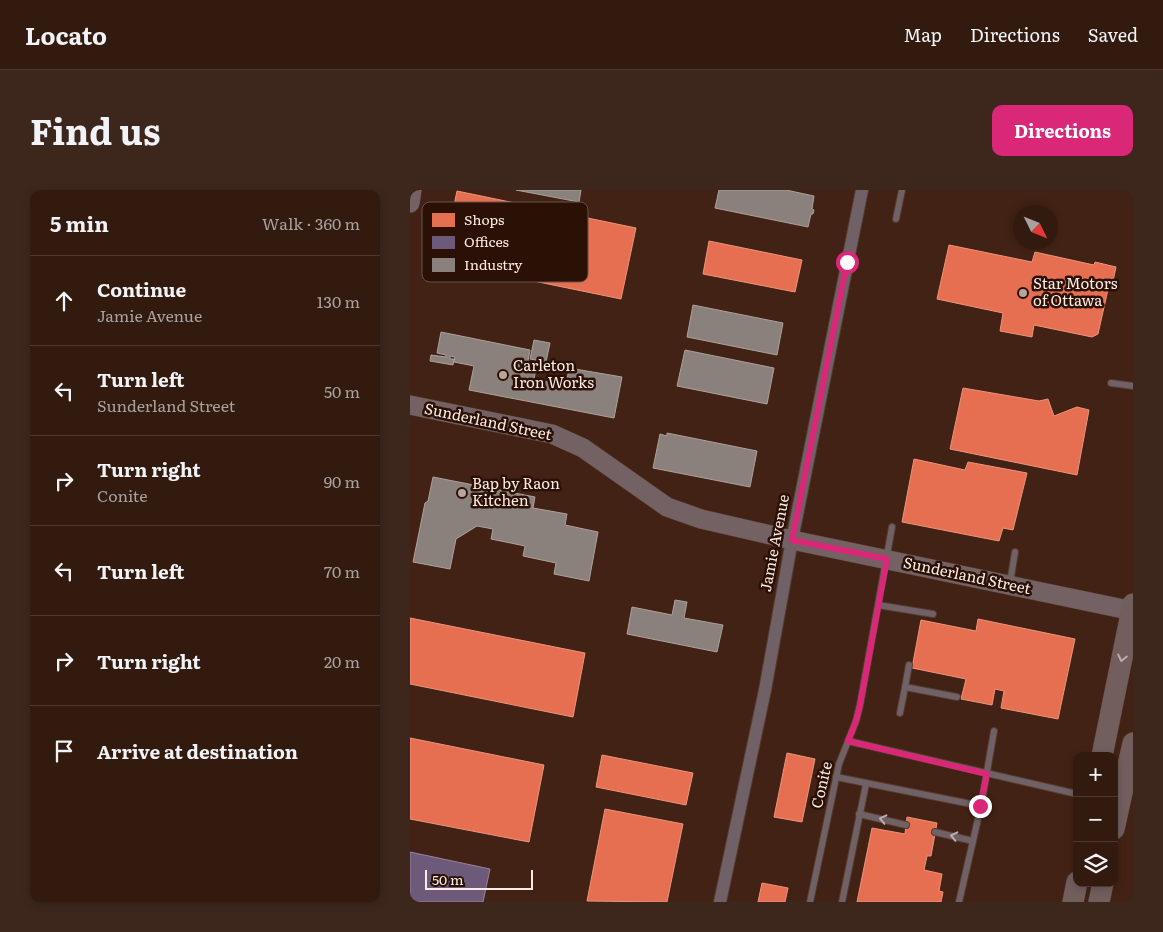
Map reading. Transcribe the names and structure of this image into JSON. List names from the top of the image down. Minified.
{"streets":{"street":["Sunderland Street","Jamie Avenue"],"lane":["Conite"]},"crossings":[["Sunderland Street","Jamie Avenue"],["Sunderland Street","Conite"]],"places":["Star Motors of Ottawa","Carleton Iron Works","Bap by Raon Kitchen"],"legend":["Shops","Offices","Industry"],"scale_bar":"50 m","north":"bottom right","page":{"header":"Locato","nav":["Map","Directions","Saved"],"title":"Find us","buttons":"Directions","heading":["5 min","Walk · 360 m"],"list":[["Continue","Jamie Avenue","130 m"],["Turn left","Sunderland Street","50 m"],["Turn right","Conite","90 m"],["Turn left","70 m"],["Turn right","20 m"],"Arrive at destination"],"map_buttons":["+","−"],"scale":"50 m"}}
